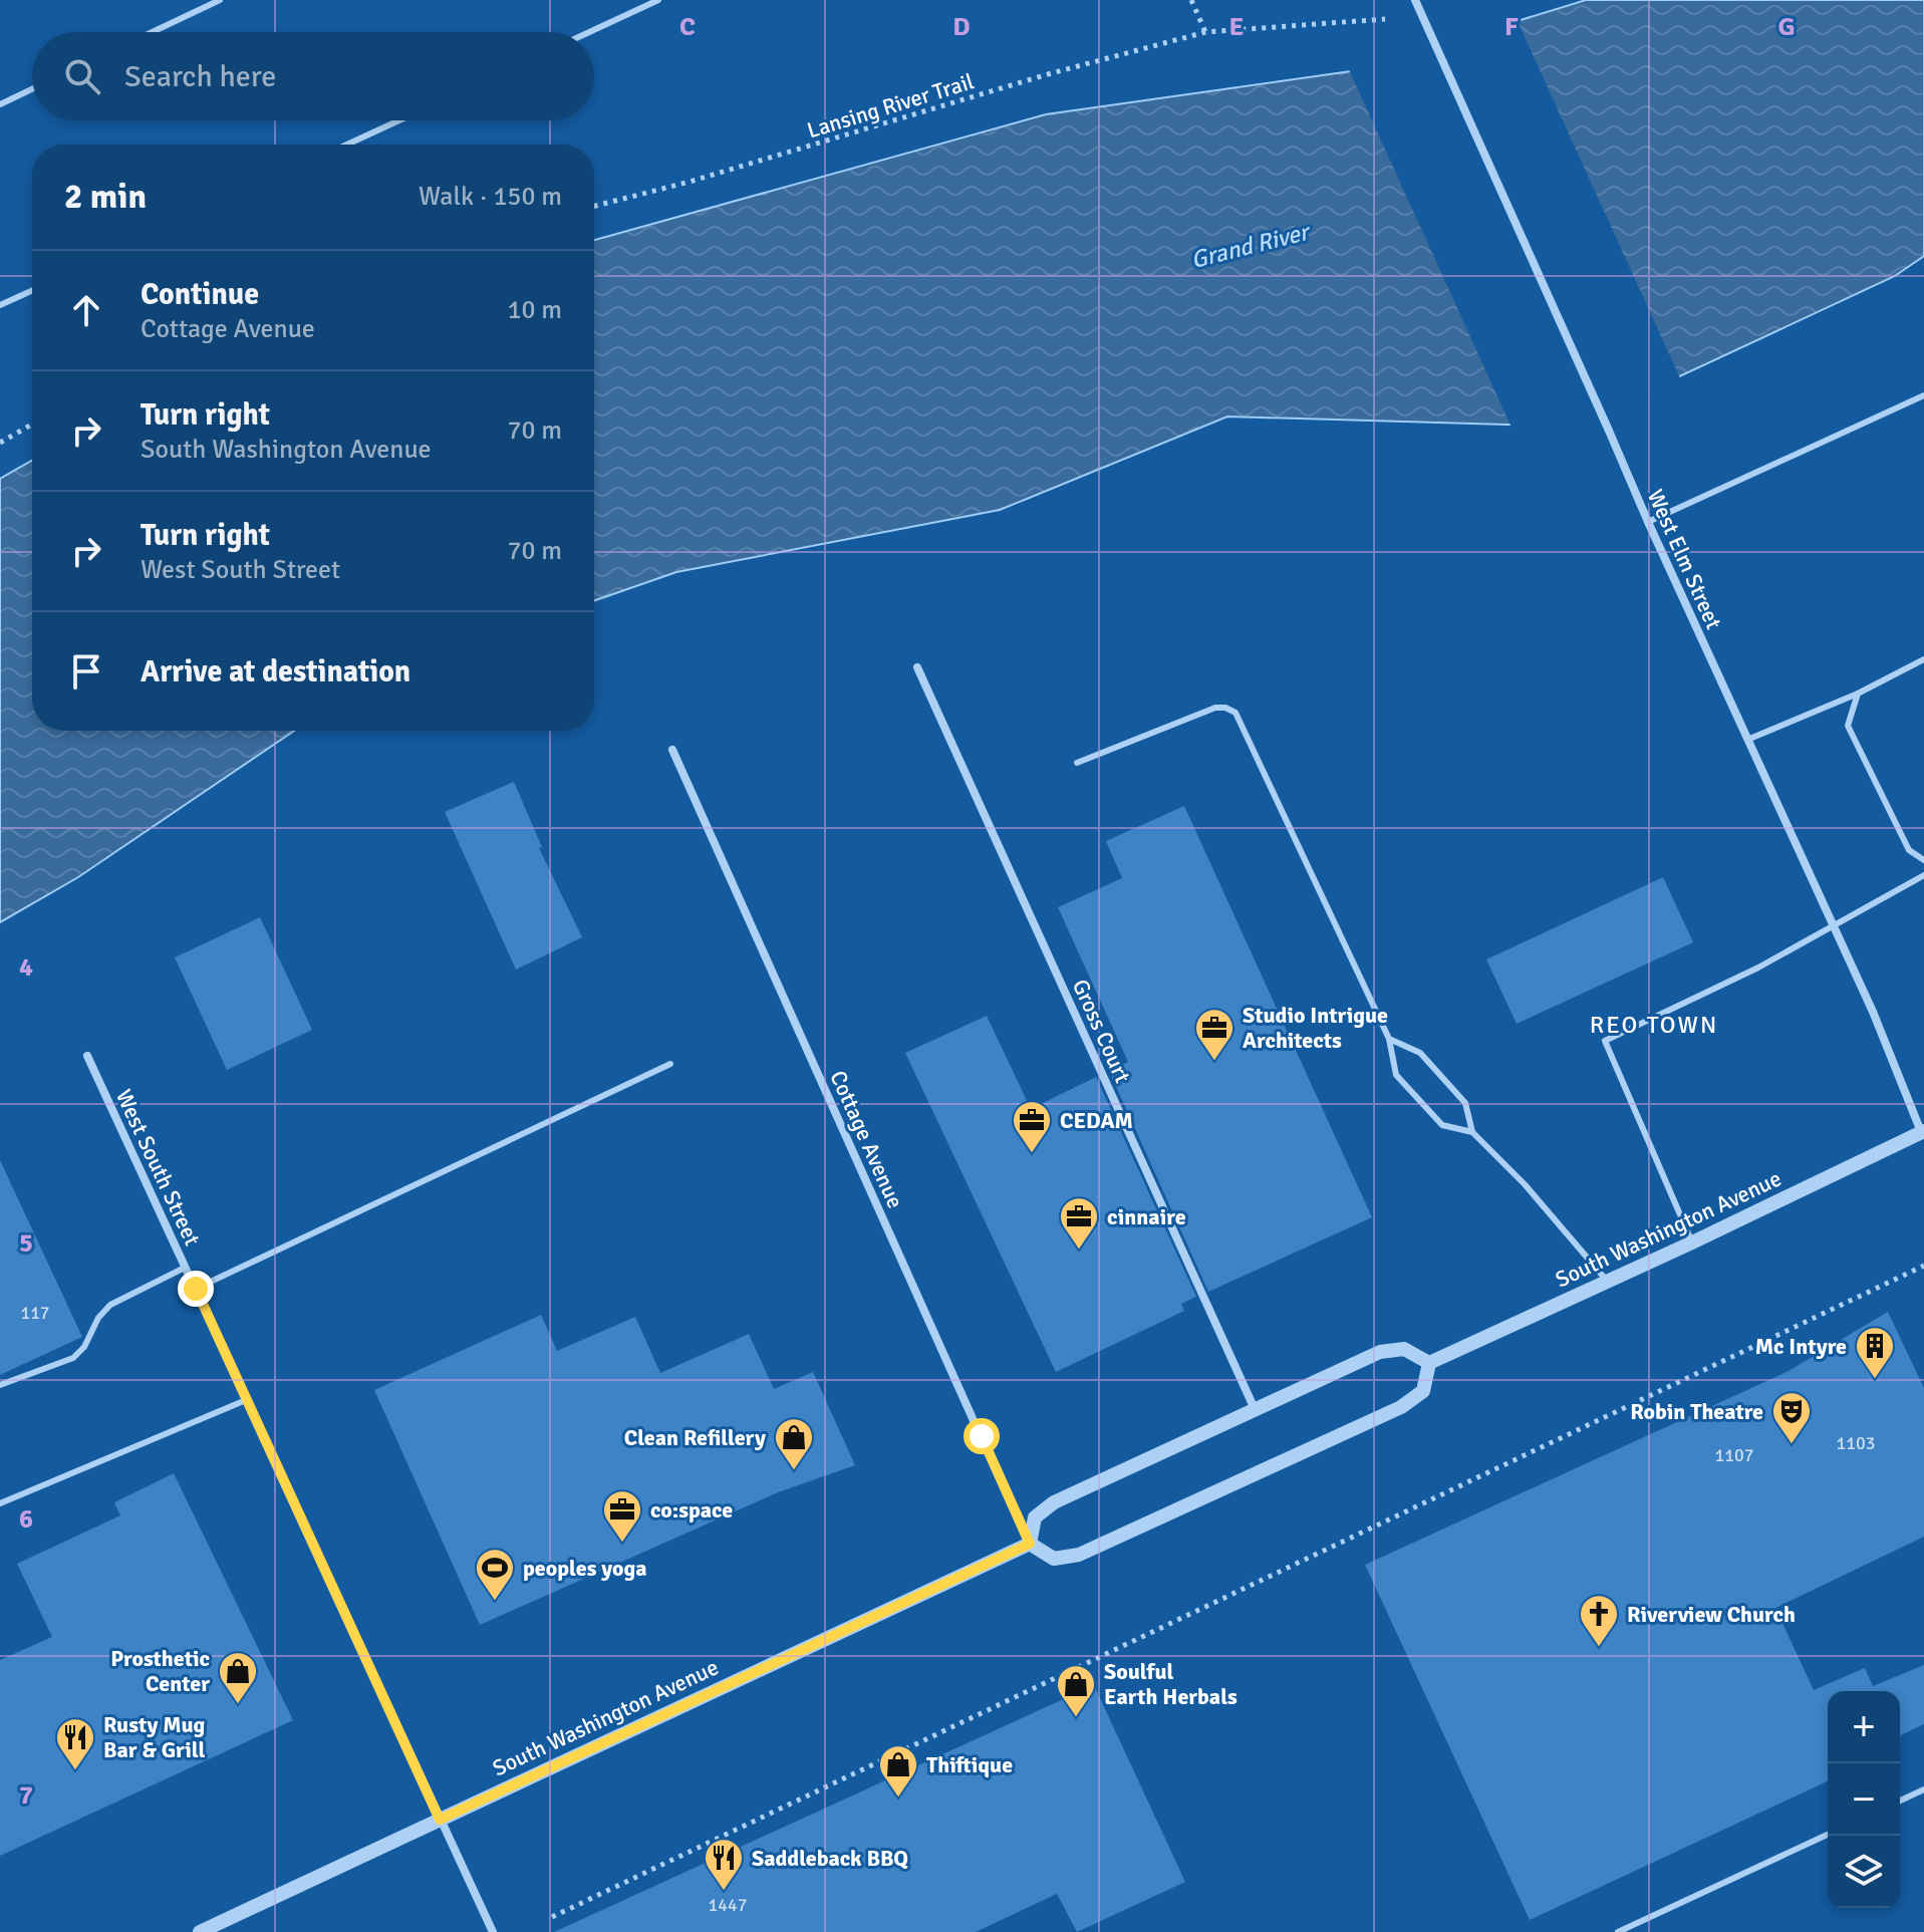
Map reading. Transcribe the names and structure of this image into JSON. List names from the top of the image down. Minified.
{"streets":{"street":["West Elm Street","Gross Court","Cottage Avenue","West South Street","South Washington Avenue"],"path":["Lansing River Trail"]},"crossings":[["West Elm Street","South Washington Avenue"],["Cottage Avenue","South Washington Avenue"],["West South Street","South Washington Avenue"]],"districts":["REO TOWN"],"water":["Grand River"],"places":{"office":["Studio Intrigue Architects","CEDAM","cinnaire","co:space"],"building":["Mc Intyre"],"theatre":["Robin Theatre"],"shop":["Clean Refillery","Prosthetic Center","Soulful Earth Herbals","Thiftique"],"sports":["peoples yoga"],"church":["Riverview Church"],"restaurant":["Rusty Mug Bar & Grill","Saddleback BBQ"]},"house_numbers":["117","1103","1107","1447"],"page":{"search":"Search here","heading":["2 min","Walk · 150 m"],"list":[["Continue","Cottage Avenue","10 m"],["Turn right","South Washington Avenue","70 m"],["Turn right","West South Street","70 m"],"Arrive at destination"],"map_buttons":["+","−"]},"grid":{"columns":["C","D","E","F","G"],"rows":["4","5","6","7"]}}
